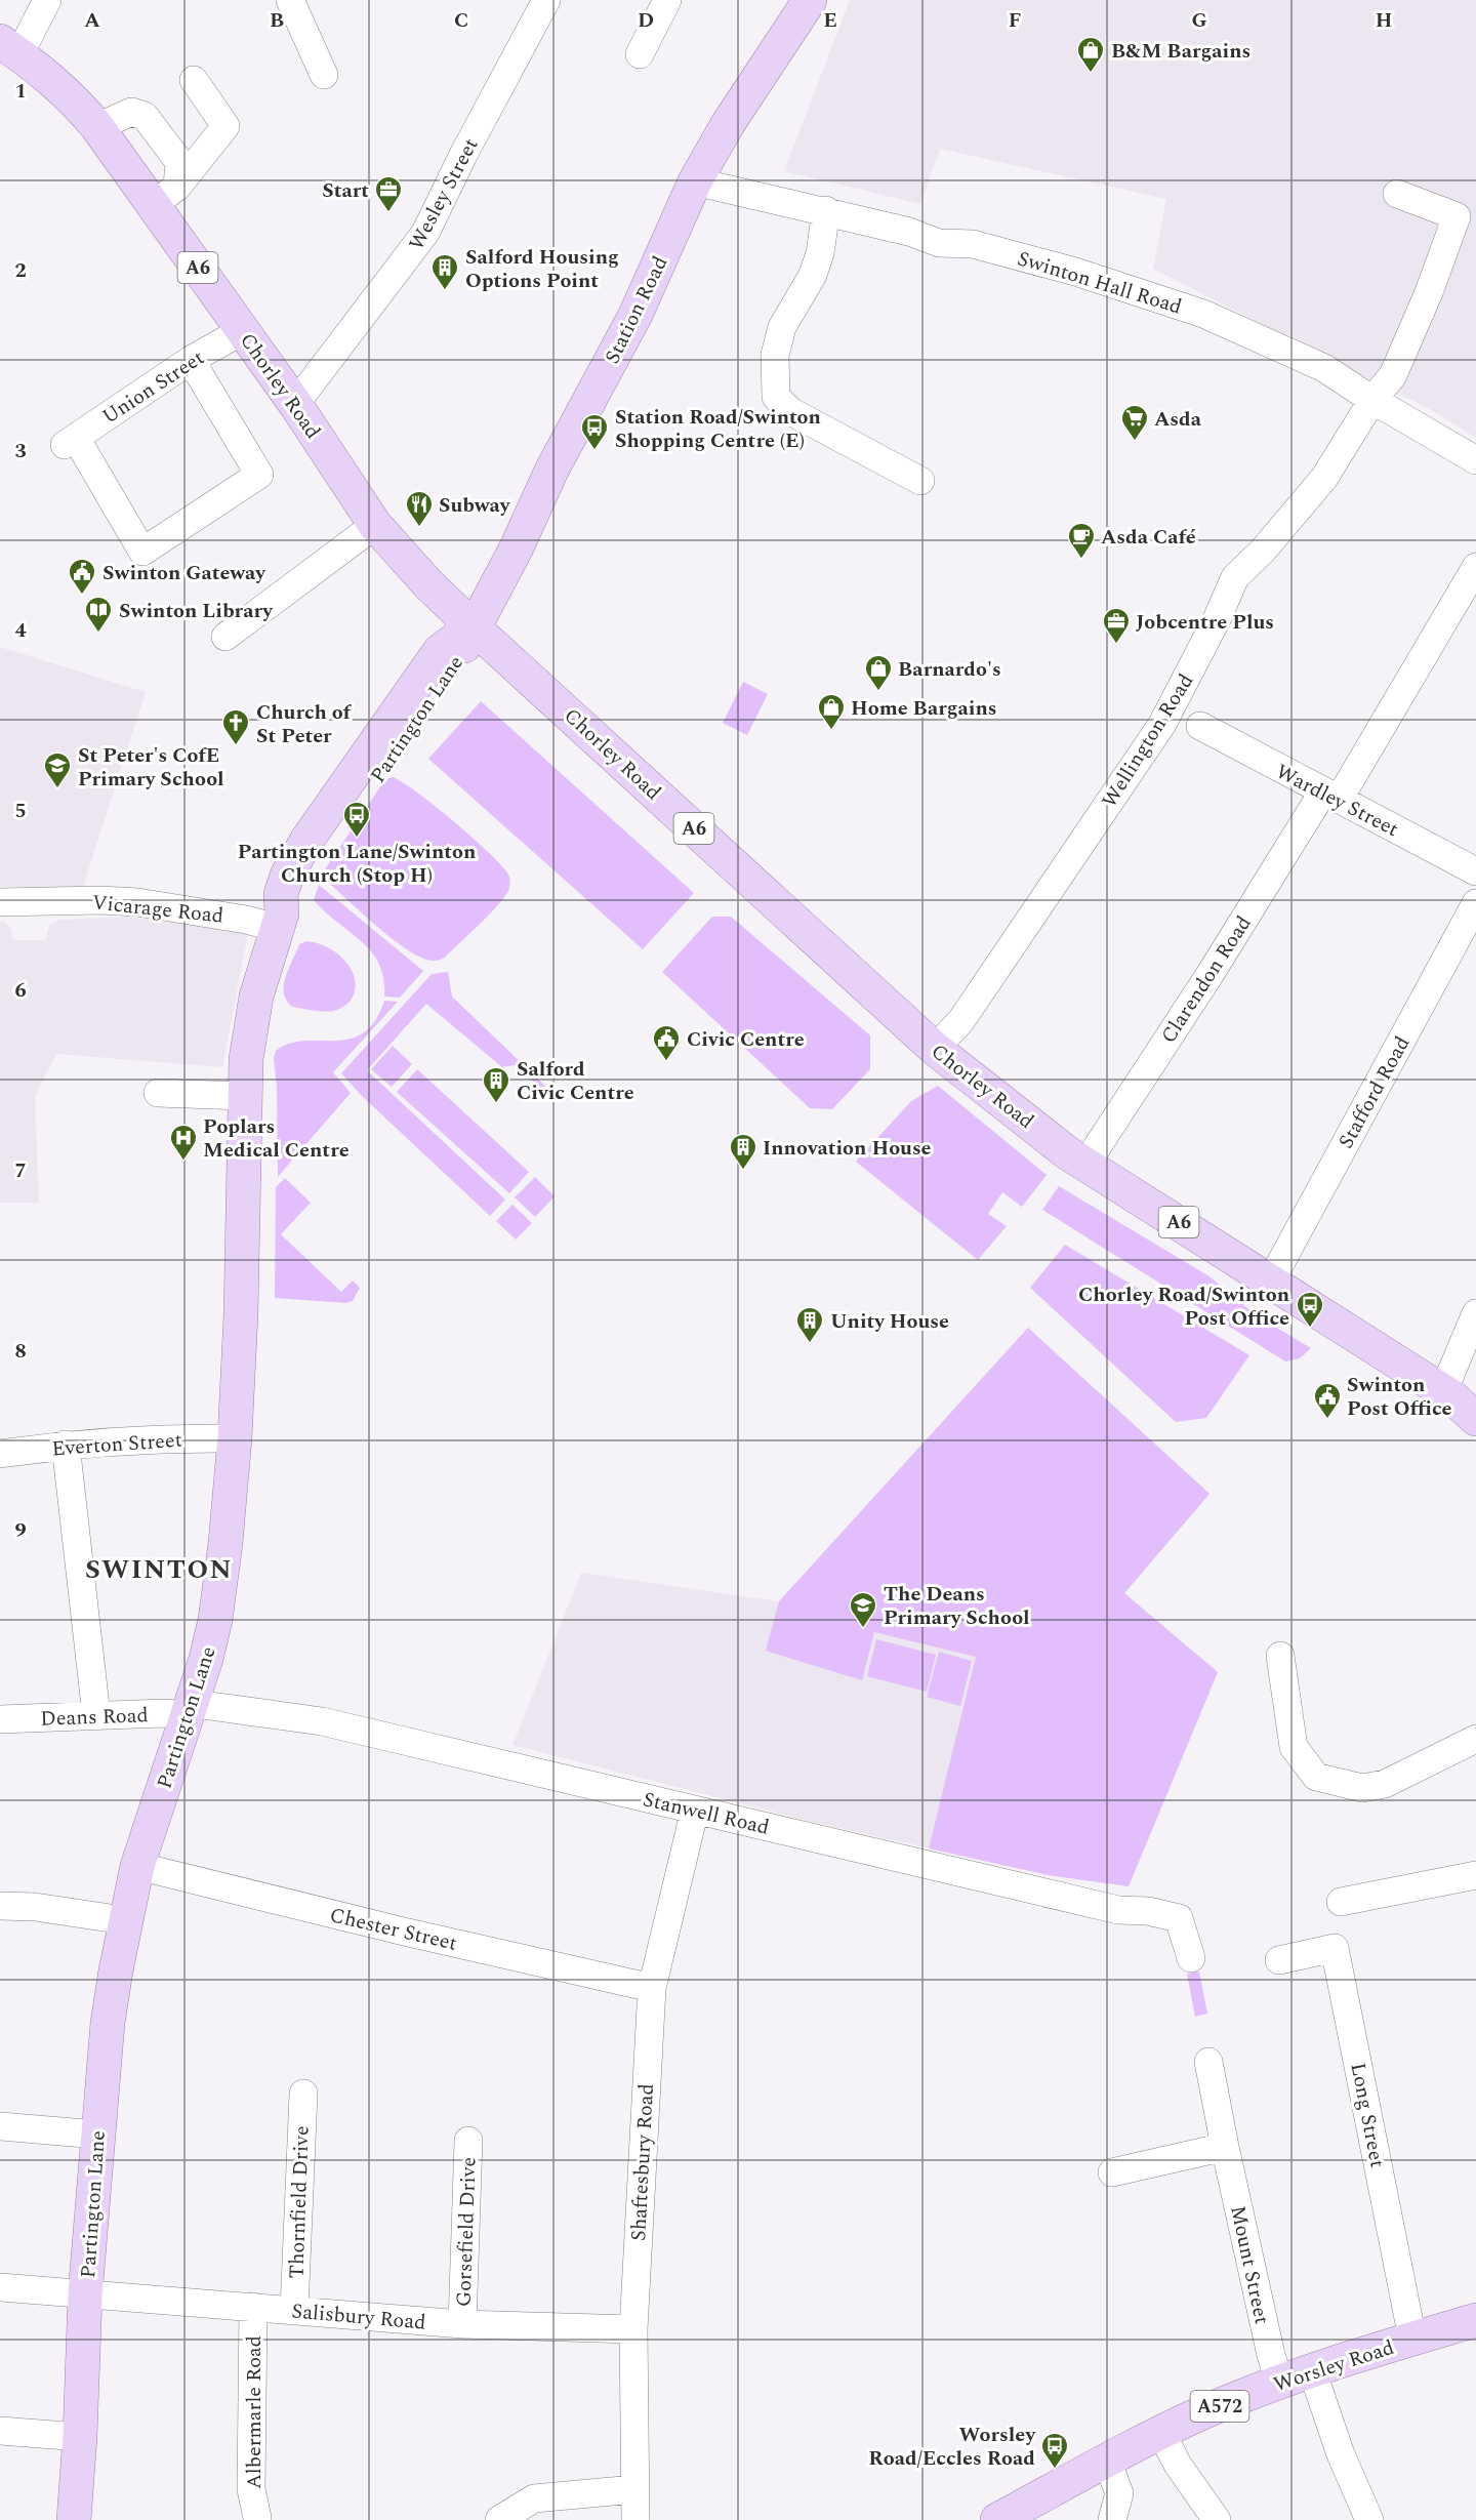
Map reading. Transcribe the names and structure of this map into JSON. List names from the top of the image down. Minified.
{"streets":{"main road":["A6","Station Road","Chorley Road","Partington Lane","Worsley Road","A572"],"street":["Wesley Street","Swinton Hall Road","Union Street","Wellington Road","Wardley Street","Vicarage Road","Clarendon Road","Stafford Road","Everton Street","Deans Road","Stanwell Road","Chester Street","Long Street","Shaftesbury Road","Thornfield Drive","Gorsefield Drive","Mount Street","Salisbury Road","Albermarle Road"]},"crossings":[["Wesley Street","Chorley Road"],["Swinton Hall Road","Station Road"],["Swinton Hall Road","Wellington Road"],["Station Road","Chorley Road"],["Station Road","Partington Lane"],["Chorley Road","Union Street"],["Chorley Road","Partington Lane"],["Chorley Road","Wellington Road"],["Chorley Road","Clarendon Road"],["Chorley Road","Stafford Road"],["Partington Lane","Vicarage Road"],["Partington Lane","Everton Street"],["Partington Lane","Deans Road"],["Partington Lane","Stanwell Road"],["Partington Lane","Chester Street"],["Partington Lane","Salisbury Road"],["Wardley Street","Clarendon Road"],["Deans Road","Stanwell Road"],["Stanwell Road","Shaftesbury Road"],["Chester Street","Shaftesbury Road"],["Long Street","Worsley Road"],["Shaftesbury Road","Salisbury Road"],["Thornfield Drive","Salisbury Road"],["Gorsefield Drive","Salisbury Road"],["Mount Street","Worsley Road"],["Salisbury Road","Albermarle Road"]],"districts":["SWINTON"],"places":{"shop":["B&M Bargains","Barnardo's","Home Bargains"],"office":["Start","Jobcentre Plus"],"building":["Salford Housing Options Point","Salford Civic Centre","Innovation House","Unity House"],"supermarket":["Asda"],"bus stop":["Station Road/Swinton Shopping Centre (E)","Partington Lane/Swinton Church (Stop H)","Chorley Road/Swinton Post Office","Worsley Road/Eccles Road"],"restaurant":["Subway"],"cafe":["Asda Café"],"public building":["Swinton Gateway","Civic Centre","Swinton Post Office"],"library":["Swinton Library"],"church":["Church of St Peter"],"school or university":["St Peter's CofE Primary School","The Deans Primary School"],"hospital":["Poplars Medical Centre"]},"grid":{"columns":["A","B","C","D","E","F","G","H"],"rows":["1","2","3","4","5","6","7","8","9"]}}
